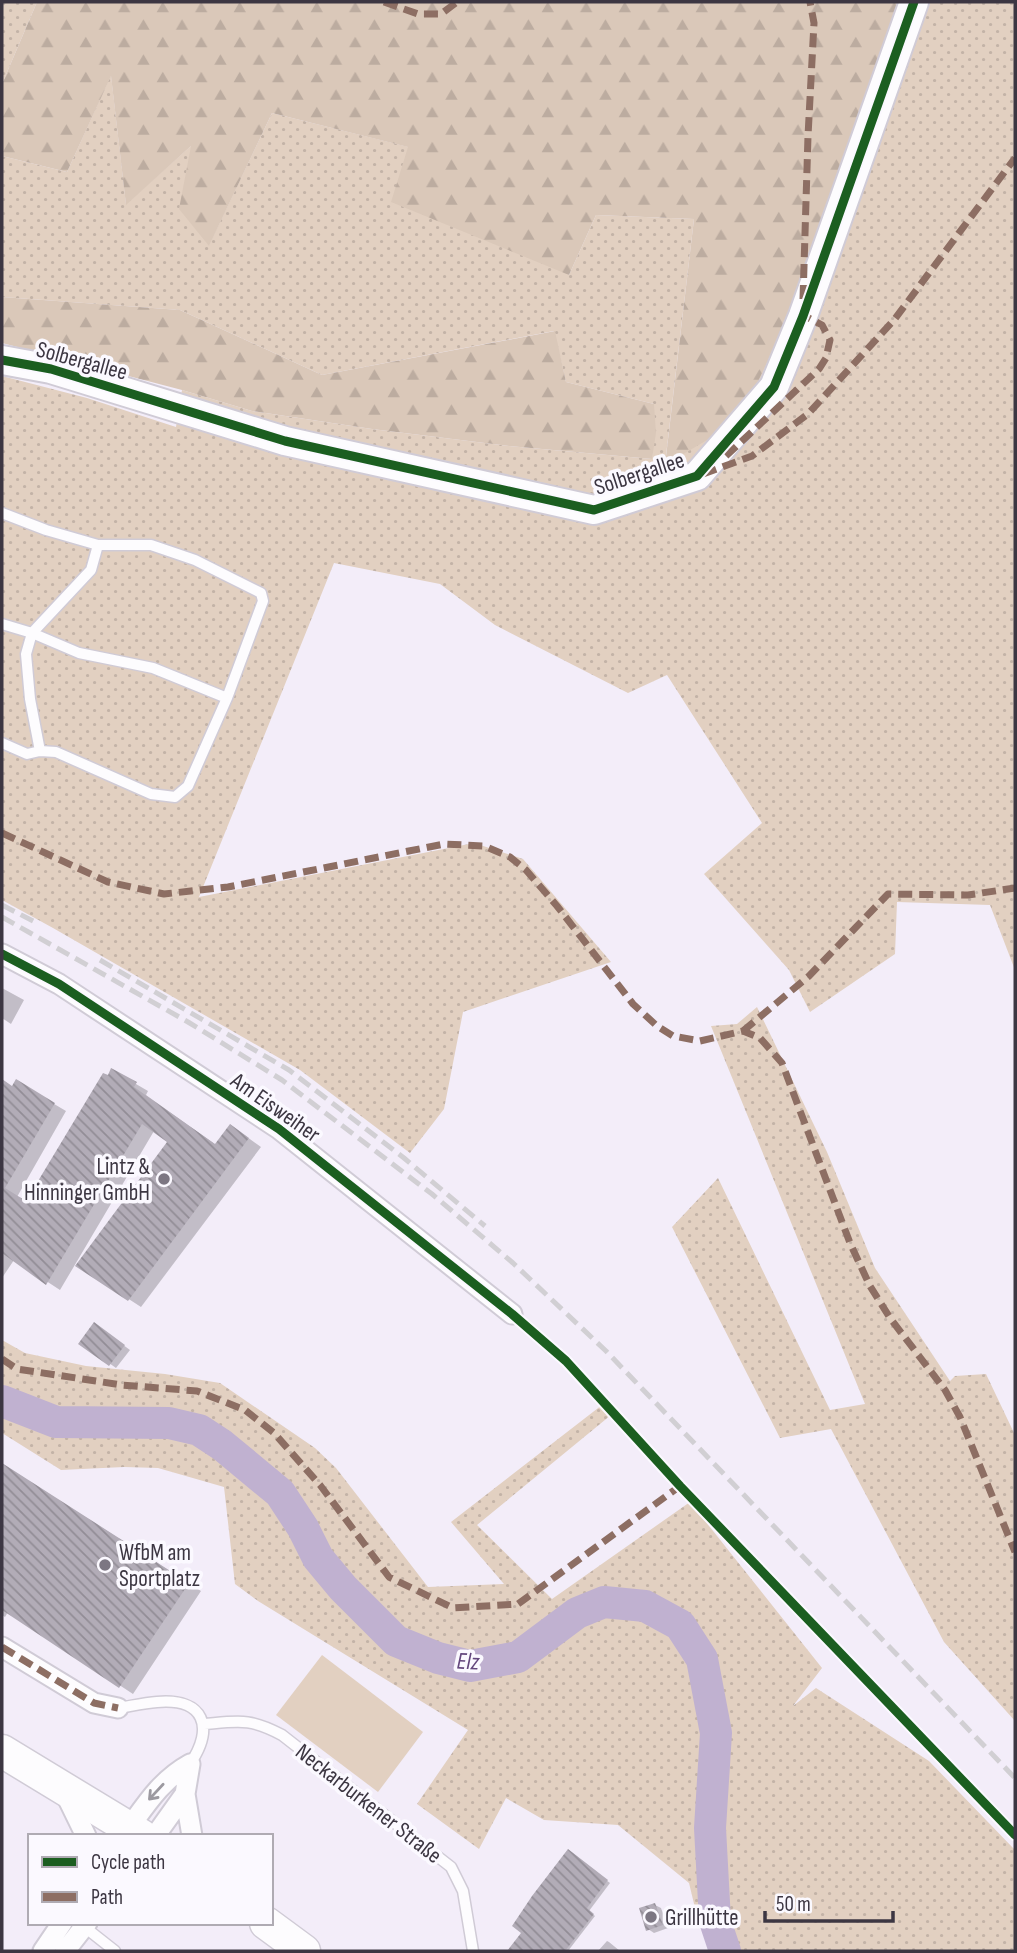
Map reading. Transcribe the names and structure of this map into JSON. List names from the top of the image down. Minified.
{"streets":{"street":["Solbergallee","Am Eisweiher"],"lane":["Neckarburkener Straße"]},"water":["Elz"],"places":["Lintz & Hinninger GmbH","WfbM am Sportplatz","Grillhütte"],"legend":["Cycle path","Path"],"scale_bar":"50 m"}
